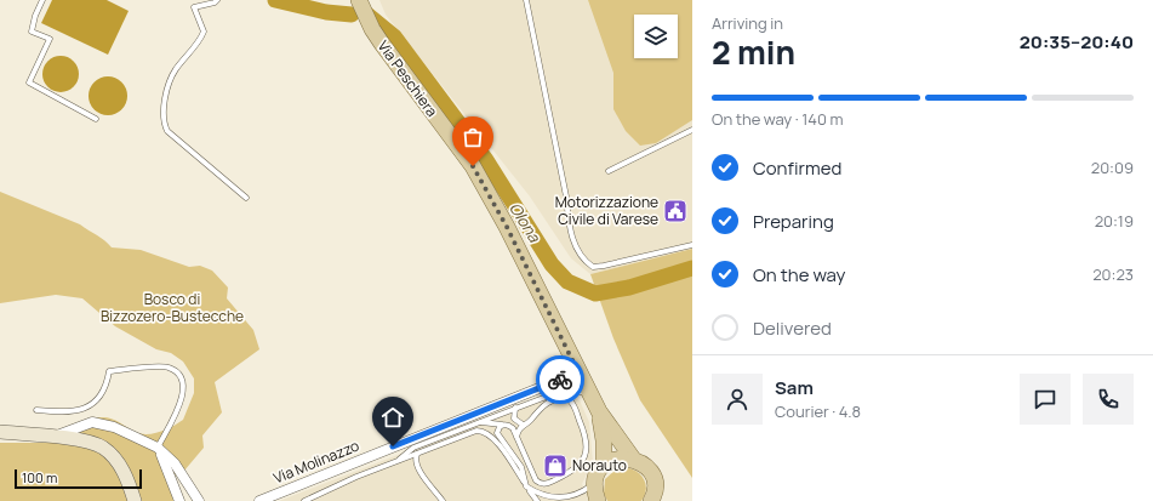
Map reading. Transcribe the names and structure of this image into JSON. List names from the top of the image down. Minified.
{"streets":{"main road":["Via Peschiera"],"street":["Via Molinazzo"]},"crossings":[["Via Peschiera","Via Molinazzo"]],"water":["Olona"],"parks":["Bosco di Bizzozero-Bustecche"],"places":{"public building":["Motorizzazione Civile di Varese"],"shop":["Norauto"]},"scale_bar":"100 m","page":{"heading":["2 min","Arriving in","20:35–20:40"],"panel":["Sam","Courier · 4.8"],"bar":"On the way · 140 m","list":[["Confirmed","20:09"],["Preparing","20:19"],["On the way","20:23"],"Delivered"],"scale":"100 m"}}
